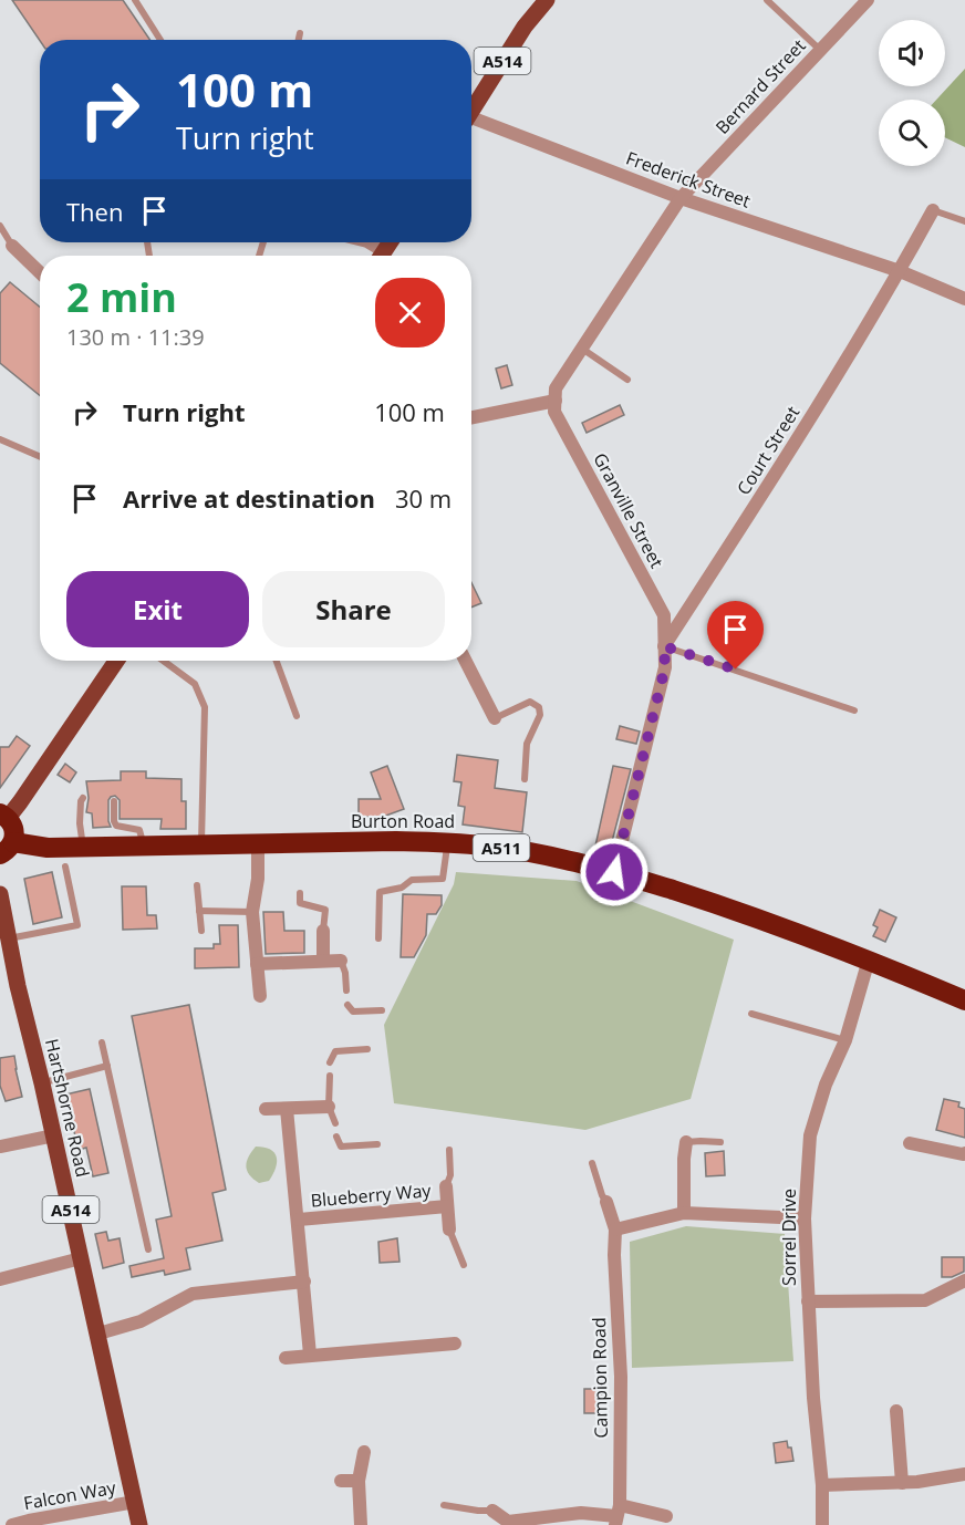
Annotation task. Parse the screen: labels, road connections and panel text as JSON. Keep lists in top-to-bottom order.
{
  "streets": {
    "highway": ["Burton Road", "A511"],
    "main road": ["A514", "Hartshorne Road"],
    "street": [
      "Bernard Street",
      "Frederick Street",
      "Court Street",
      "Granville Street",
      "Blueberry Way",
      "Sorrel Drive",
      "Campion Road",
      "Falcon Way"
    ]
  },
  "crossings": [
    ["Bernard Street", "Frederick Street"],
    ["Frederick Street", "Court Street"],
    ["Court Street", "Granville Street"],
    ["Granville Street", "Burton Road"],
    ["Burton Road", "Sorrel Drive"],
    ["Hartshorne Road", "Falcon Way"]
  ],
  "page": {
    "turn": ["100 m", "Turn right"],
    "then": "Then",
    "heading": ["2 min", "130 m · 11:39"],
    "list": [
      {
        "name": "Turn right",
        "value": "100 m"
      },
      {
        "name": "Arrive at destination",
        "value": "30 m"
      }
    ],
    "buttons": ["Exit", "Share"]
  }
}
